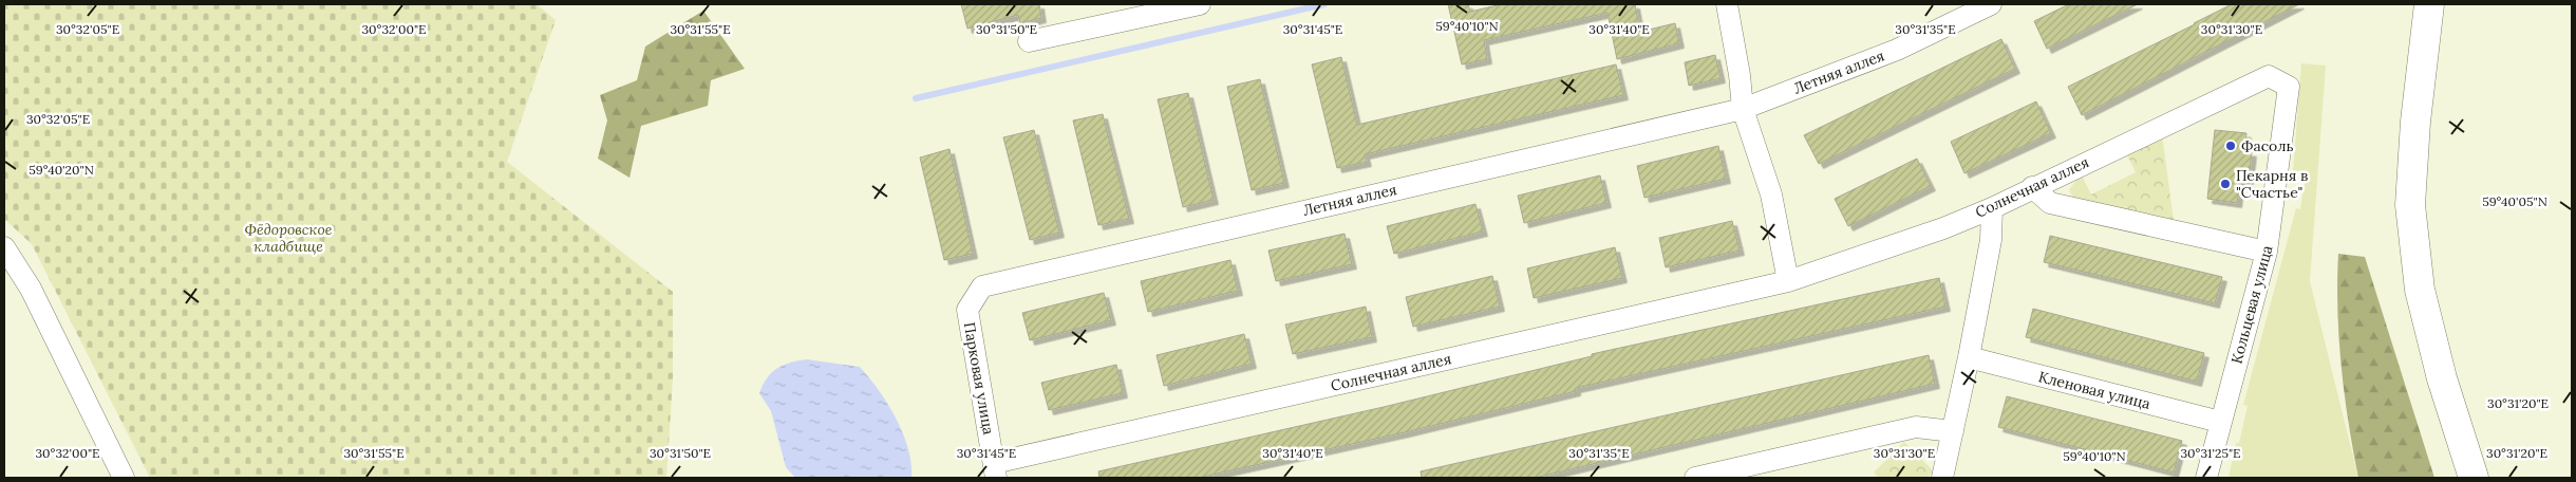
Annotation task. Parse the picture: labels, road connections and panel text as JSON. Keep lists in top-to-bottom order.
{
  "streets": {
    "street": [
      "Летняя аллея",
      "Солнечная аллея",
      "Кольцевая улица",
      "Парковая улица",
      "Кленовая улица"
    ]
  },
  "crossings": [
    ["Летняя аллея", "Парковая улица"],
    ["Солнечная аллея", "Кольцевая улица"],
    ["Солнечная аллея", "Парковая улица"],
    ["Кольцевая улица", "Кленовая улица"]
  ],
  "parks": ["Фёдоровское кладбище"],
  "places": ["Фасоль", "Пекарня в \"Счастье\""],
  "coordinates": [
    "59°40'10\"N",
    "30°31'55\"E",
    "30°31'40\"E",
    "30°32'05\"E",
    "30°32'00\"E",
    "30°31'50\"E",
    "30°31'45\"E",
    "30°31'35\"E",
    "30°31'30\"E",
    "59°40'20\"N",
    "59°40'05\"N",
    "30°31'20\"E",
    "30°31'25\"E"
  ]
}
